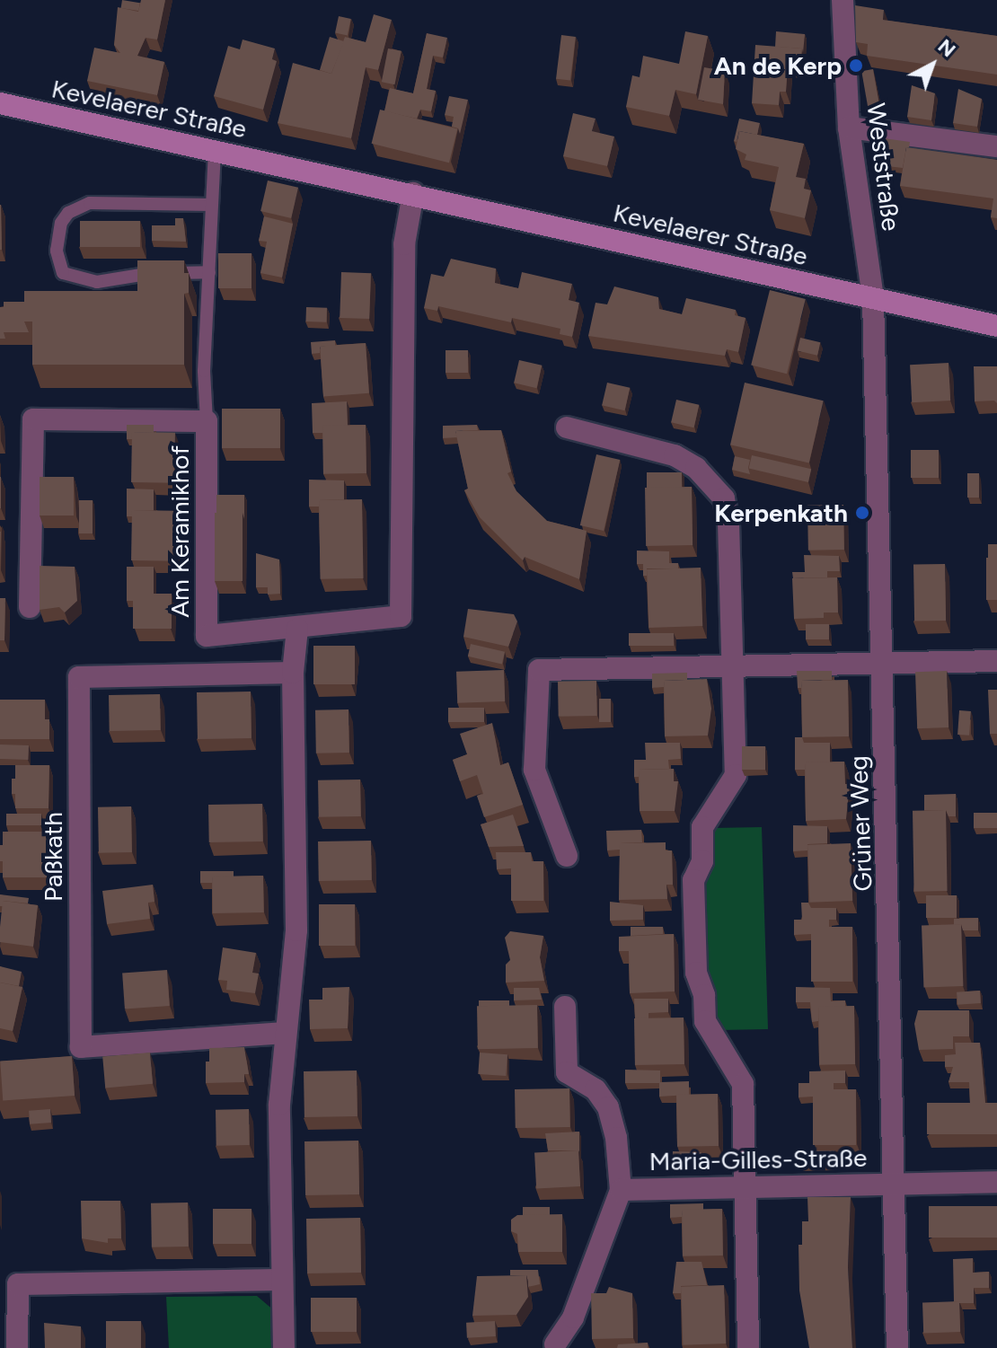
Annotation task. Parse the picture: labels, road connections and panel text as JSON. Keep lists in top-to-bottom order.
{
  "streets": {
    "main road": ["Kevelaerer Straße"],
    "street": [
      "Weststraße",
      "Am Keramikhof",
      "Grüner Weg",
      "Paßkath",
      "Maria-Gilles-Straße"
    ]
  },
  "crossings": [
    ["Kevelaerer Straße", "Weststraße"],
    ["Kevelaerer Straße", "Am Keramikhof"],
    ["Kevelaerer Straße", "Grüner Weg"],
    ["Weststraße", "Grüner Weg"],
    ["Grüner Weg", "Maria-Gilles-Straße"]
  ],
  "places": ["An de Kerp", "Kerpenkath"],
  "north": "top right"
}
